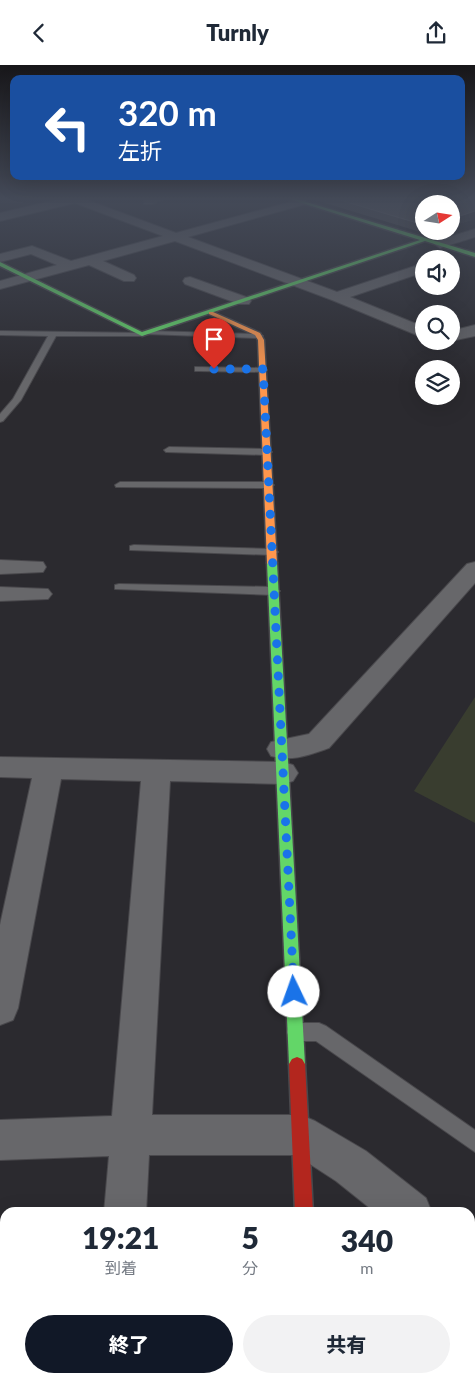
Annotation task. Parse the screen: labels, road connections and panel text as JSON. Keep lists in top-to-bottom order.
{
  "north": "right",
  "page": {
    "header": "Turnly",
    "turn": ["320 m", "左折"],
    "eta": [
      "19:21",
      "到着",
      "5",
      "分",
      "340",
      "m"
    ],
    "buttons": ["終了", "共有"]
  }
}
